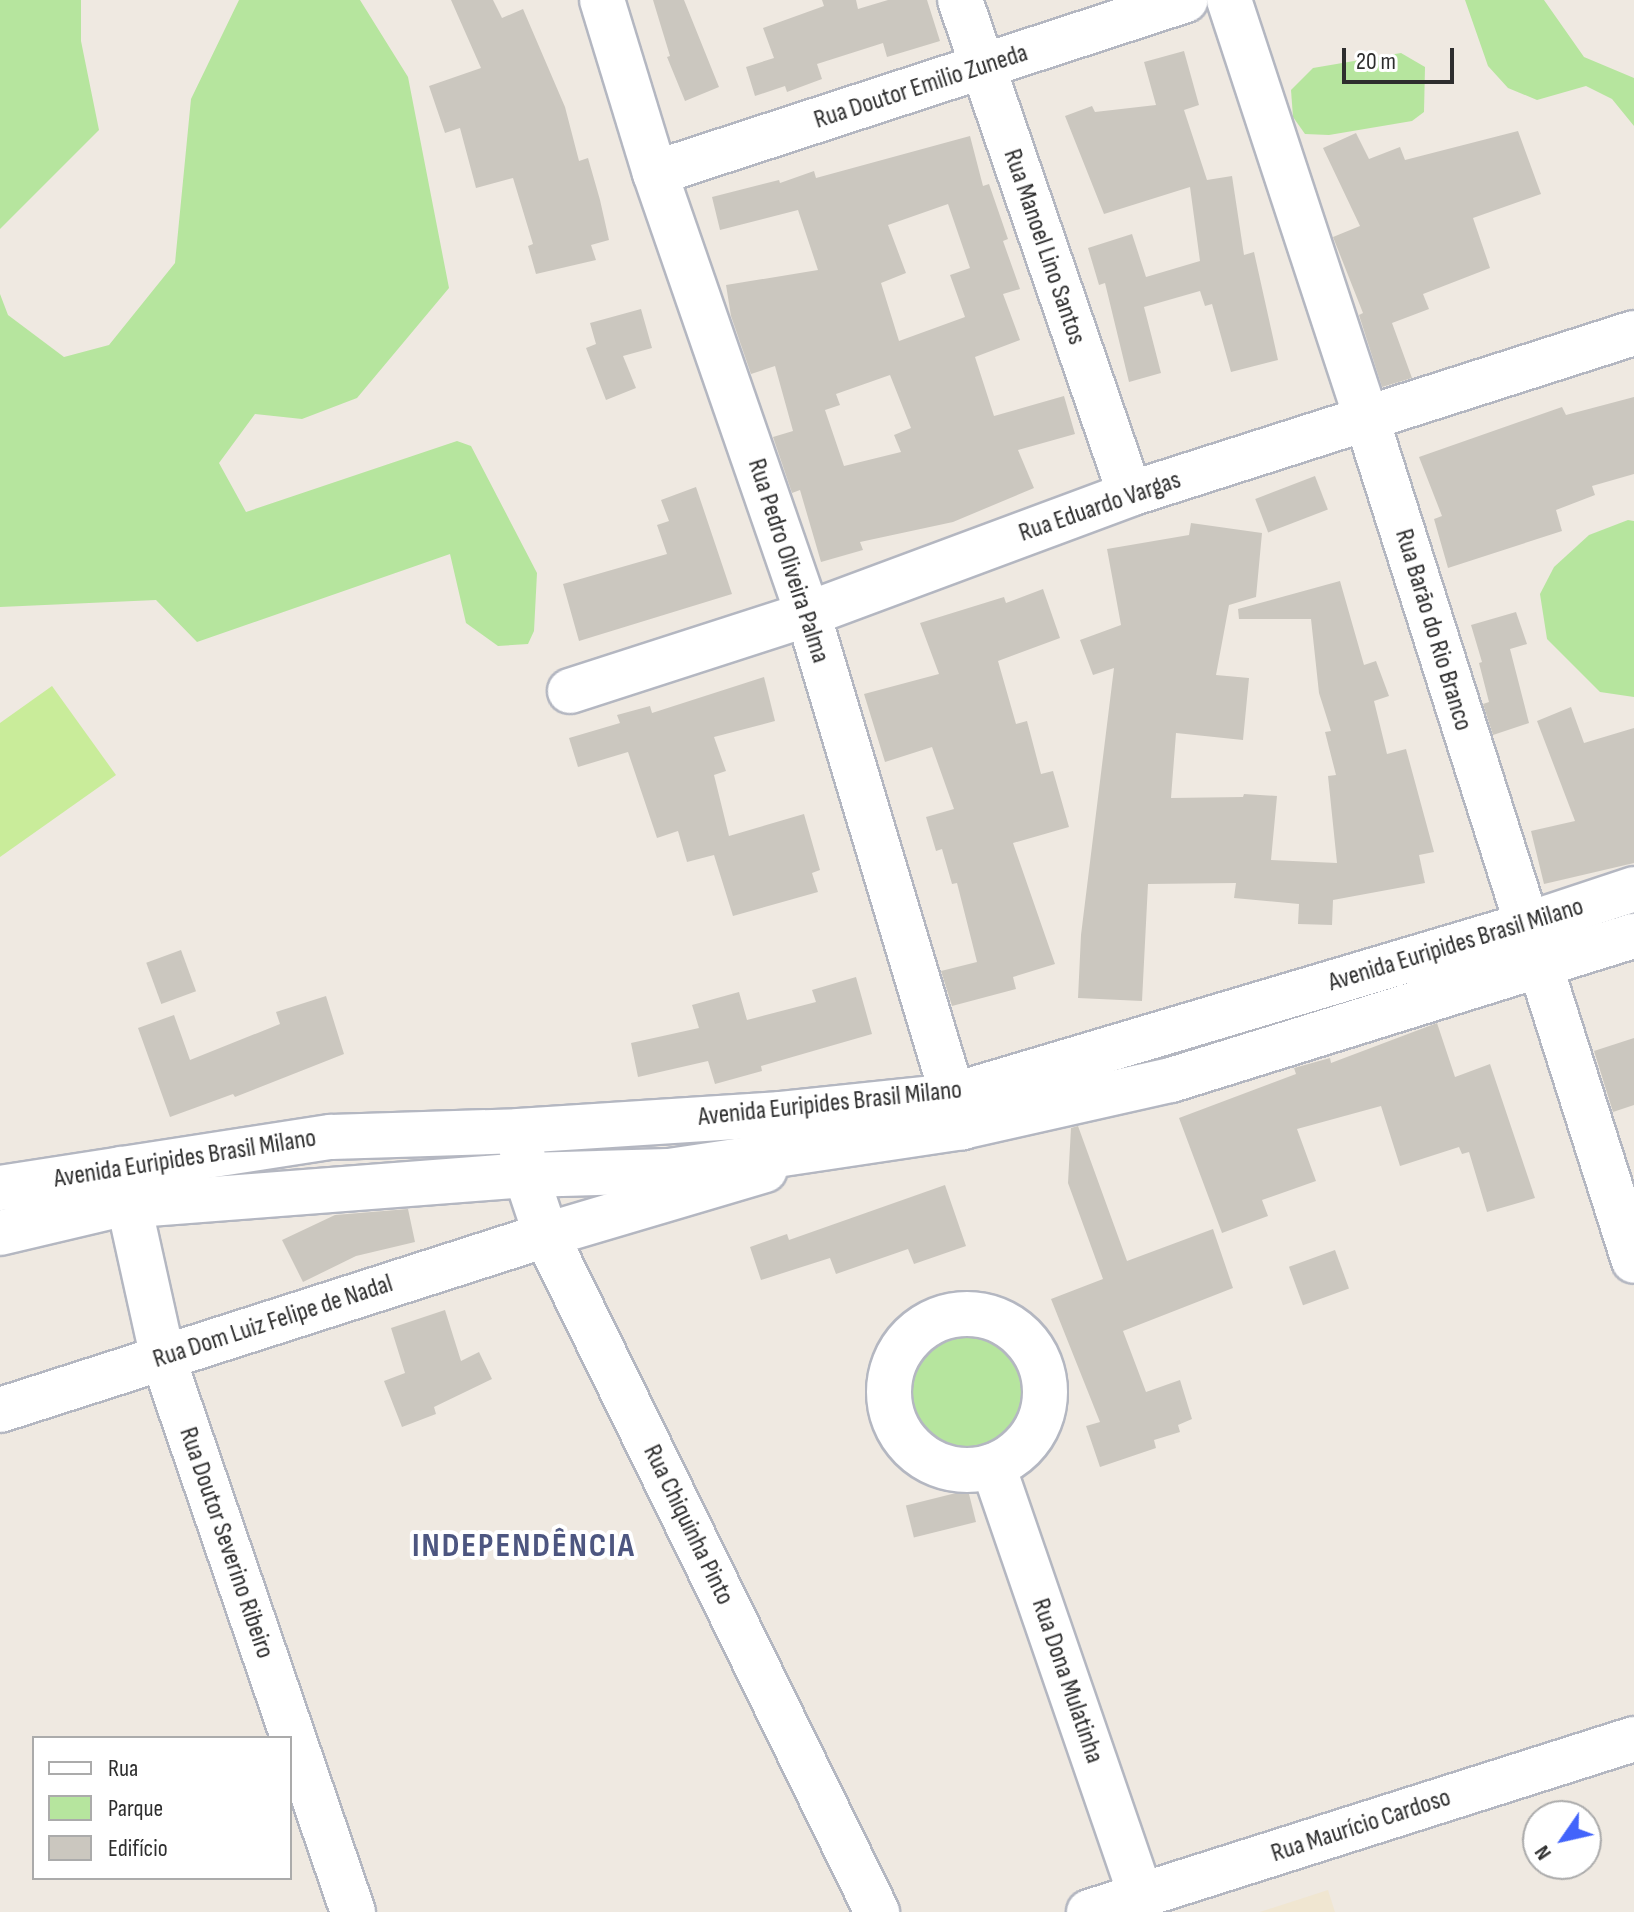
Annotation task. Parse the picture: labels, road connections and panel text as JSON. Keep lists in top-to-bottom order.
{
  "streets": {
    "street": [
      "Rua Doutor Emilio Zuneda",
      "Rua Manoel Lino Santos",
      "Rua Eduardo Vargas",
      "Rua Pedro Oliveira Palma",
      "Rua Barão do Rio Branco",
      "Avenida Euripides Brasil Milano",
      "Rua Dom Luiz Felipe de Nadal",
      "Rua Chiquinha Pinto",
      "Rua Doutor Severino Ribeiro",
      "Rua Dona Mulatinha",
      "Rua Maurício Cardoso"
    ]
  },
  "crossings": [
    ["Rua Doutor Emilio Zuneda", "Rua Manoel Lino Santos"],
    ["Rua Doutor Emilio Zuneda", "Rua Pedro Oliveira Palma"],
    ["Rua Manoel Lino Santos", "Rua Eduardo Vargas"],
    ["Rua Eduardo Vargas", "Rua Pedro Oliveira Palma"],
    ["Rua Eduardo Vargas", "Rua Barão do Rio Branco"],
    ["Rua Pedro Oliveira Palma", "Avenida Euripides Brasil Milano"],
    ["Rua Barão do Rio Branco", "Avenida Euripides Brasil Milano"],
    ["Avenida Euripides Brasil Milano", "Rua Dom Luiz Felipe de Nadal"],
    ["Avenida Euripides Brasil Milano", "Rua Chiquinha Pinto"],
    ["Avenida Euripides Brasil Milano", "Rua Doutor Severino Ribeiro"],
    ["Rua Dom Luiz Felipe de Nadal", "Rua Chiquinha Pinto"],
    ["Rua Dom Luiz Felipe de Nadal", "Rua Doutor Severino Ribeiro"],
    ["Rua Dona Mulatinha", "Rua Maurício Cardoso"]
  ],
  "districts": ["INDEPENDÊNCIA"],
  "legend": ["Rua", "Parque", "Edifício"],
  "scale_bar": "20 m",
  "north": "bottom left"
}
